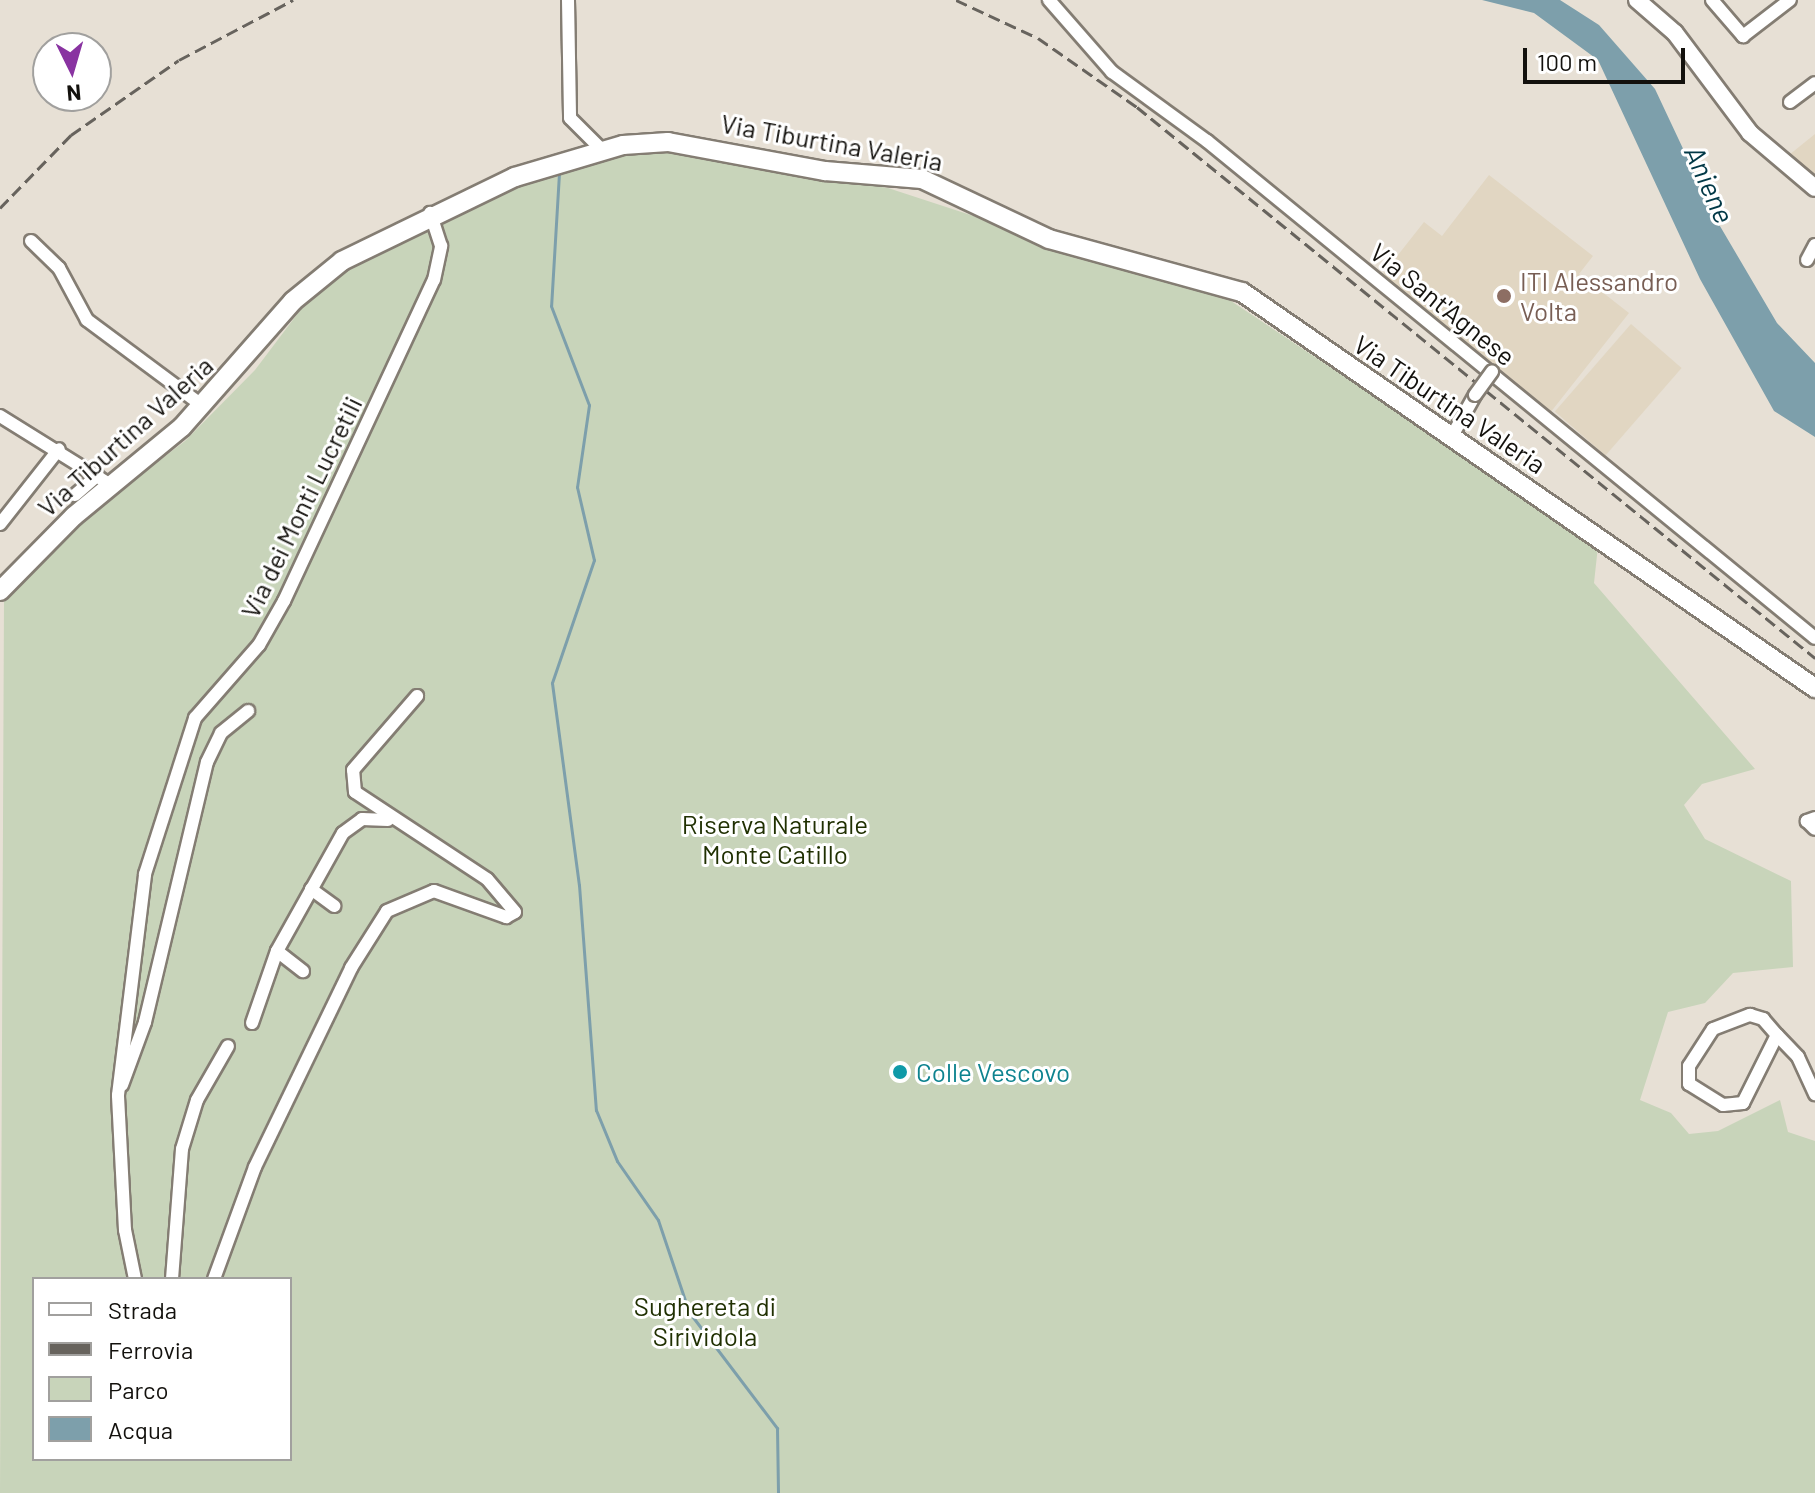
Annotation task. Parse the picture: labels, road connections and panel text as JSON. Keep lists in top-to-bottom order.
{
  "streets": {
    "main road": ["Via Tiburtina Valeria"],
    "street": ["Via Sant'Agnese", "Via dei Monti Lucretili"]
  },
  "crossings": [
    ["Via Tiburtina Valeria", "Via dei Monti Lucretili"]
  ],
  "water": ["Aniene"],
  "parks": ["Riserva Naturale Monte Catillo", "Sughereta di Sirividola"],
  "places": ["ITI Alessandro Volta", "Colle Vescovo"],
  "legend": [
    "Strada",
    "Ferrovia",
    "Parco",
    "Acqua"
  ],
  "scale_bar": "100 m",
  "north": "bottom"
}
